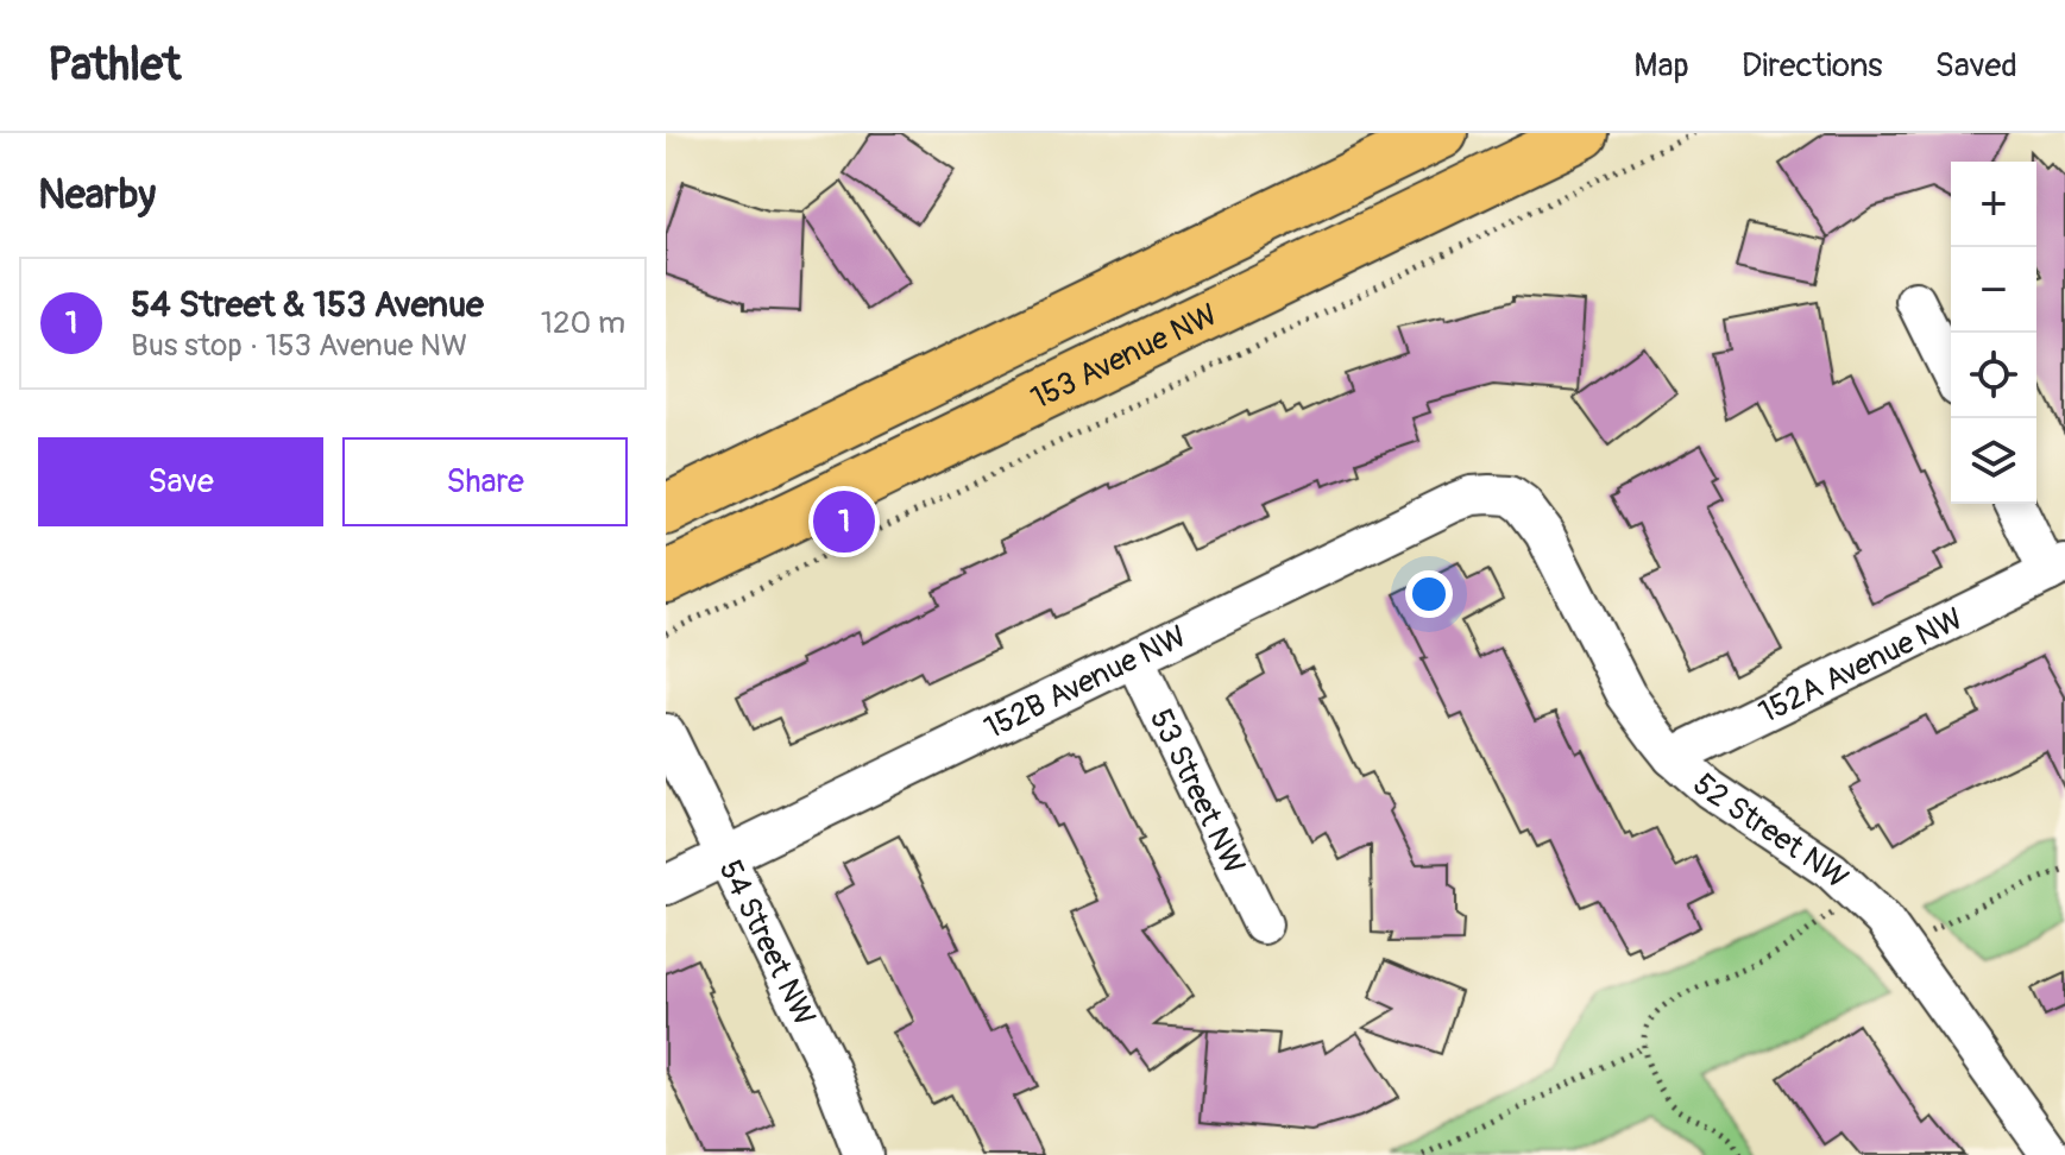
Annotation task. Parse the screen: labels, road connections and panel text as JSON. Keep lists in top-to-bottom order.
{
  "streets": {
    "main road": ["153 Avenue NW"],
    "street": [
      "152A Avenue NW",
      "152B Avenue NW",
      "53 Street NW",
      "52 Street NW",
      "54 Street NW"
    ]
  },
  "crossings": [
    ["152A Avenue NW", "52 Street NW"],
    ["152B Avenue NW", "53 Street NW"],
    ["152B Avenue NW", "52 Street NW"],
    ["152B Avenue NW", "54 Street NW"]
  ],
  "page": {
    "header": "Pathlet",
    "nav": ["Map", "Directions", "Saved"],
    "heading": "Nearby",
    "map_buttons": ["+", "−"],
    "list": [
      {
        "mark": "1",
        "name": "54 Street & 153 Avenue",
        "note": "Bus stop · 153 Avenue NW",
        "value": "120 m"
      }
    ],
    "buttons": ["Save", "Share"],
    "pins": "1"
  }
}
